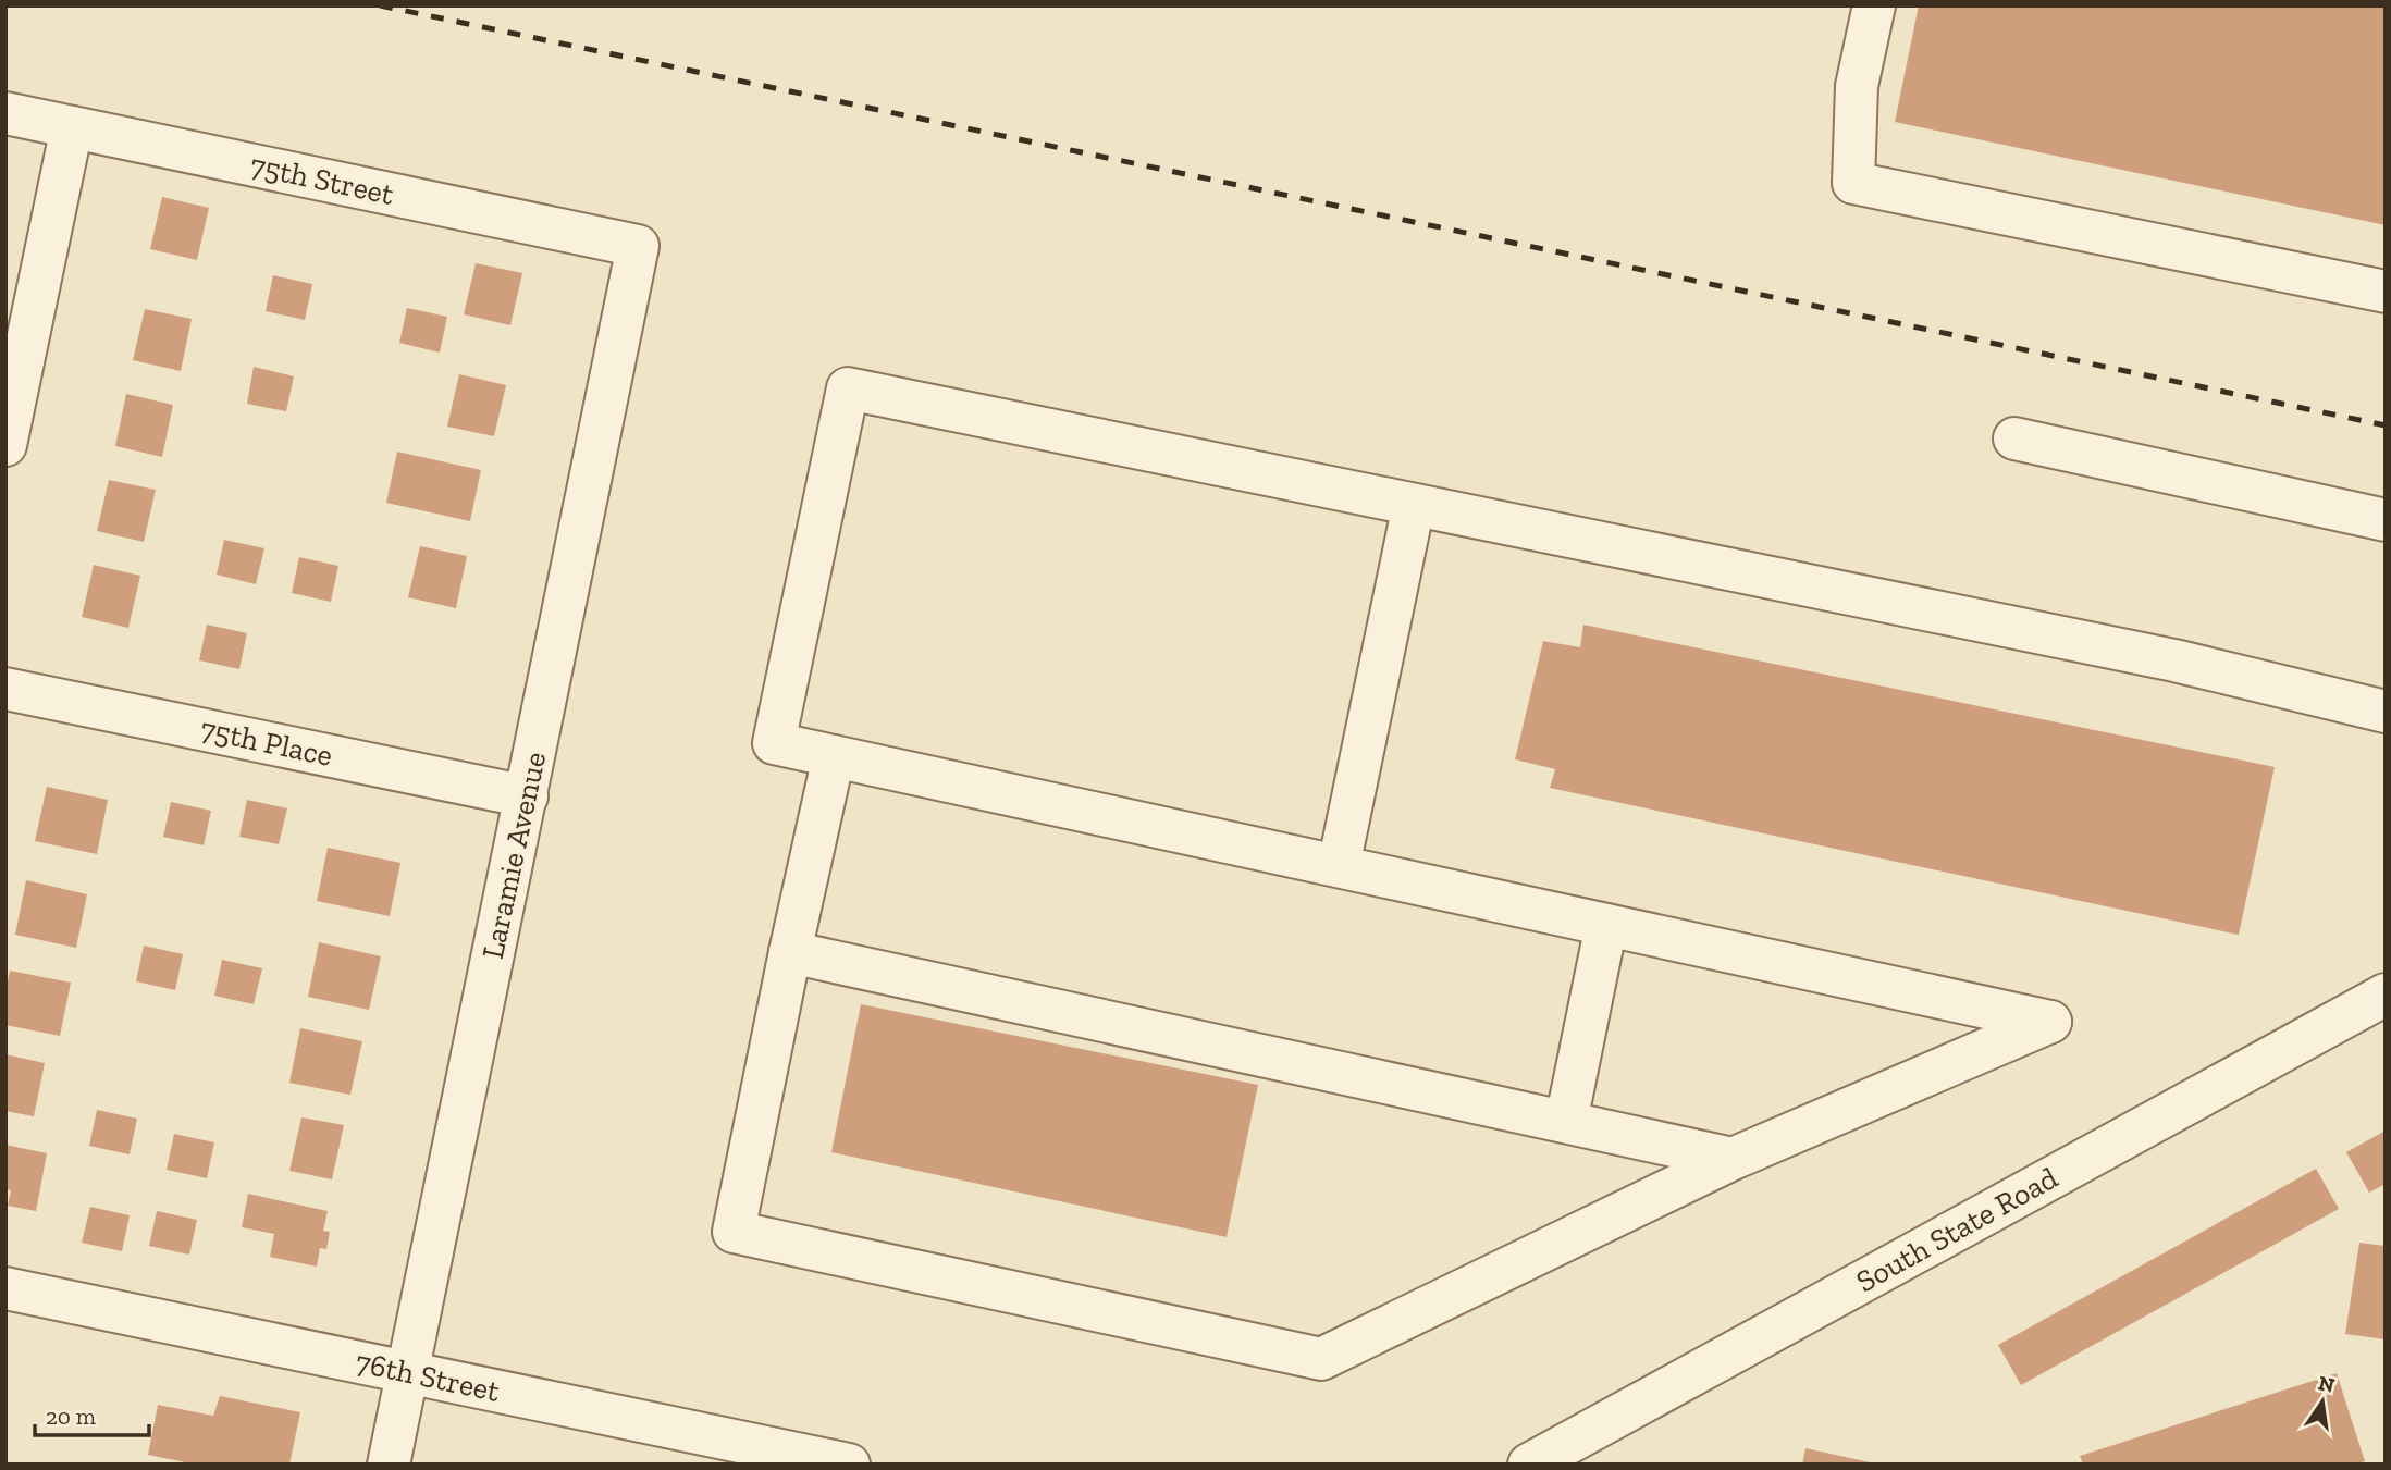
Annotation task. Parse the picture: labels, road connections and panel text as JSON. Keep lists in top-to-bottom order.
{
  "streets": {
    "street": [
      "75th Street",
      "75th Place",
      "Laramie Avenue",
      "South State Road",
      "76th Street"
    ]
  },
  "crossings": [
    ["75th Street", "Laramie Avenue"],
    ["75th Place", "Laramie Avenue"],
    ["Laramie Avenue", "76th Street"]
  ],
  "scale_bar": "20 m",
  "north": "top"
}
